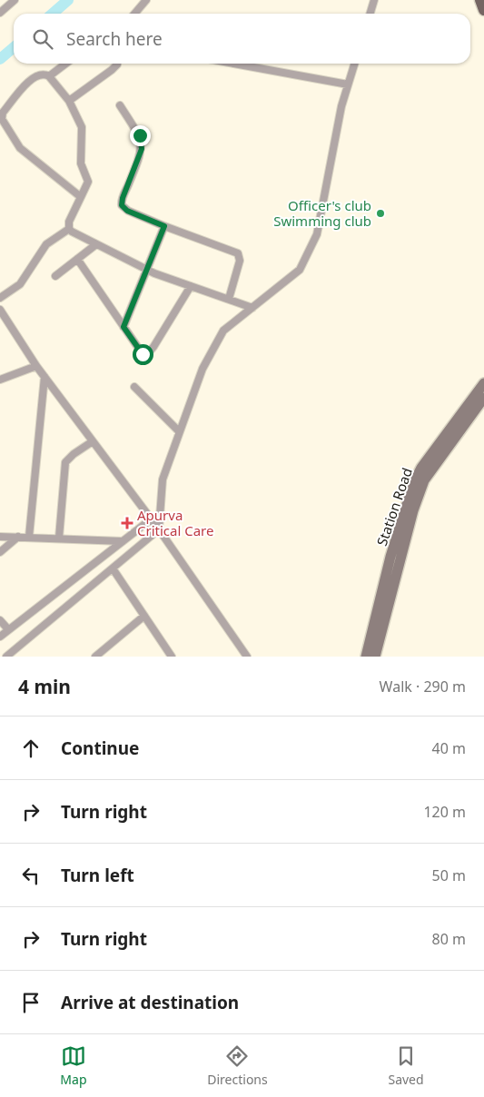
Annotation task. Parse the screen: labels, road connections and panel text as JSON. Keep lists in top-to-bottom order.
{
  "streets": {
    "main road": ["Station Road"]
  },
  "places": {
    "other": ["Officer's club Swimming club"],
    "health": ["Apurva Critical Care"]
  },
  "page": {
    "search": "Search here",
    "heading": ["4 min", "Walk · 290 m"],
    "list": [
      ["Continue", "40 m"],
      ["Turn right", "120 m"],
      ["Turn left", "50 m"],
      ["Turn right", "80 m"],
      "Arrive at destination"
    ],
    "nav": ["Map", "Directions", "Saved"]
  }
}
